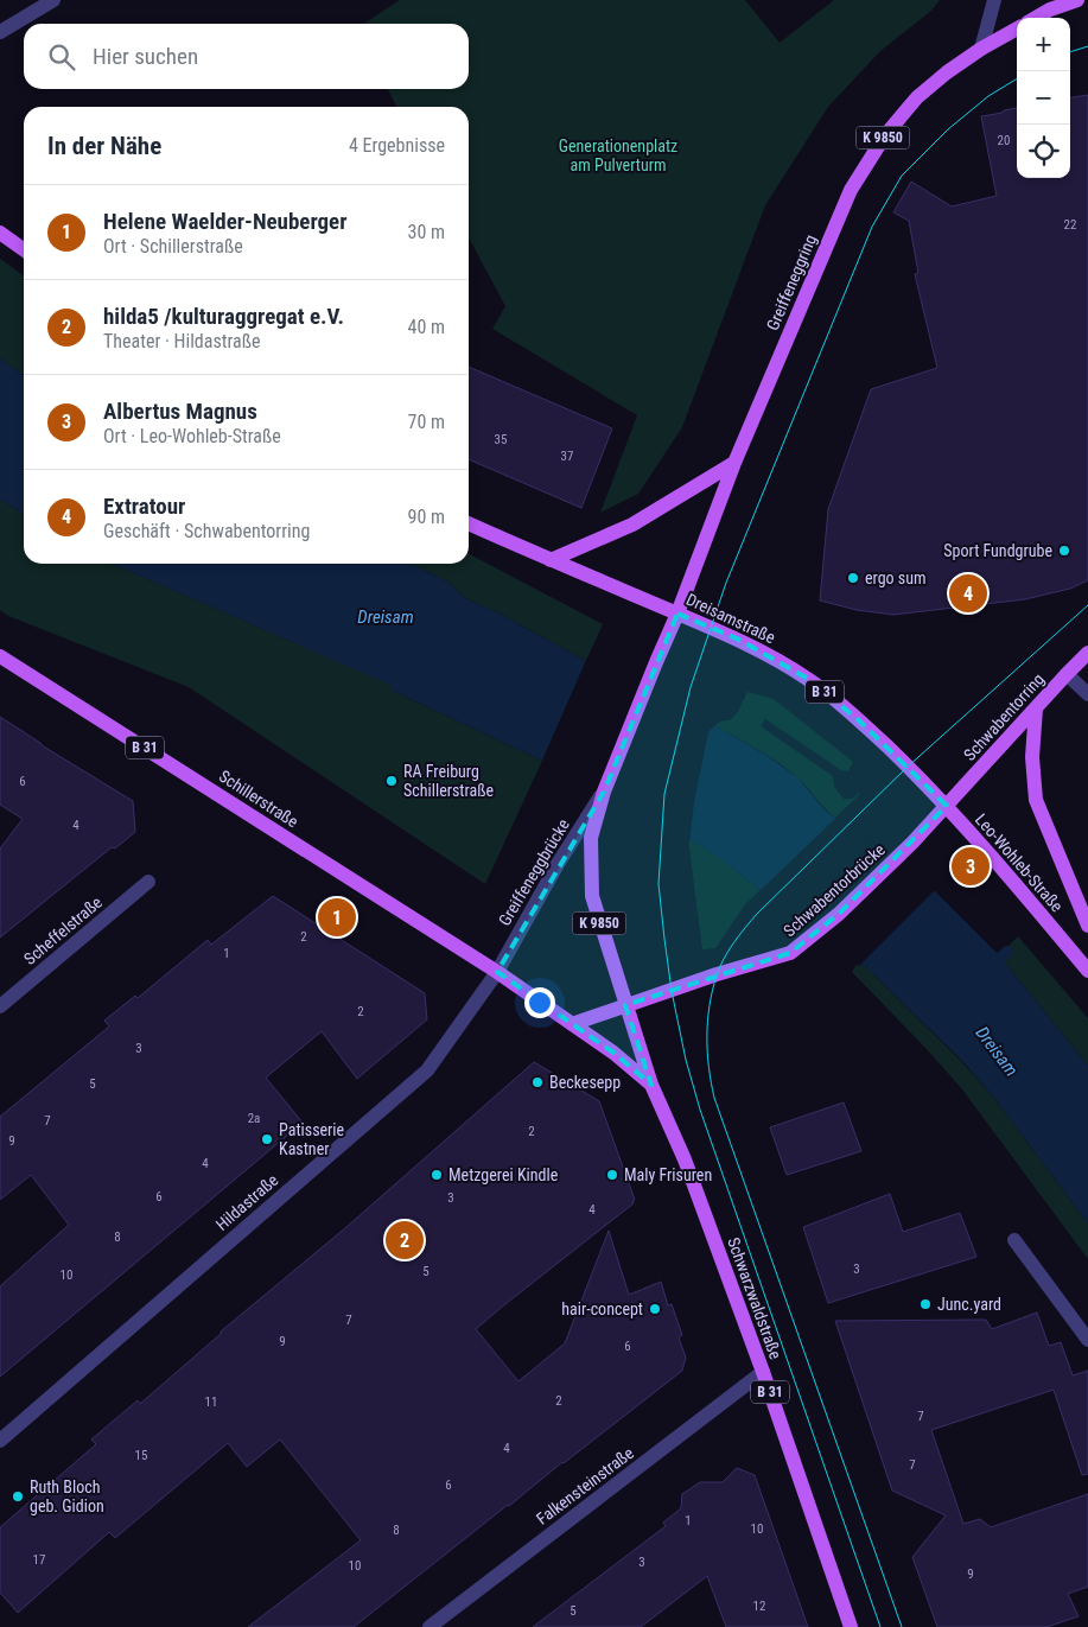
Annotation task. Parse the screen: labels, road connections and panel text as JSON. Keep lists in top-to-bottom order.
{
  "streets": {
    "main road": [
      "K 9850",
      "Greiffeneggring",
      "Dreisamstraße",
      "B 31",
      "Schwabentorring",
      "Schillerstraße",
      "Leo-Wohleb-Straße",
      "Greiffeneggbrücke",
      "Schwabentorbrücke",
      "Schwarzwaldstraße"
    ],
    "street": ["Scheffelstraße", "Hildastraße", "Falkensteinstraße"]
  },
  "crossings": [
    ["Greiffeneggring", "Dreisamstraße"],
    ["Greiffeneggring", "Greiffeneggbrücke"],
    ["Dreisamstraße", "Schwabentorring"],
    ["Dreisamstraße", "Leo-Wohleb-Straße"],
    ["Dreisamstraße", "Greiffeneggbrücke"],
    ["Dreisamstraße", "Schwabentorbrücke"],
    ["Schwabentorring", "Leo-Wohleb-Straße"],
    ["Schwabentorring", "Schwabentorbrücke"],
    ["Schillerstraße", "Greiffeneggbrücke"],
    ["Schillerstraße", "Hildastraße"],
    ["Schillerstraße", "Schwarzwaldstraße"],
    ["Leo-Wohleb-Straße", "Schwabentorbrücke"],
    ["Greiffeneggbrücke", "Schwabentorbrücke"],
    ["Greiffeneggbrücke", "Hildastraße"],
    ["Greiffeneggbrücke", "Schwarzwaldstraße"],
    ["Schwabentorbrücke", "Schwarzwaldstraße"],
    ["Hildastraße", "Schwarzwaldstraße"],
    ["Schwarzwaldstraße", "Falkensteinstraße"]
  ],
  "water": ["Dreisam"],
  "parks": ["Generationenplatz am Pulverturm"],
  "places": [
    "Sport Fundgrube",
    "ergo sum",
    "RA Freiburg Schillerstraße",
    "Beckesepp",
    "Patisserie Kastner",
    "Metzgerei Kindle",
    "Maly Frisuren",
    "Junc.yard",
    "hair-concept",
    "Ruth Bloch geb. Gidion"
  ],
  "house_numbers": [
    "20",
    "22",
    "35",
    "37",
    "6",
    "4",
    "2",
    "1",
    "2",
    "3",
    "5",
    "2a",
    "7",
    "2",
    "9",
    "4",
    "6",
    "3",
    "4",
    "8",
    "3",
    "5",
    "10",
    "7",
    "9",
    "6",
    "2",
    "11",
    "7",
    "4",
    "15",
    "7",
    "6",
    "1",
    "10",
    "8",
    "17",
    "3",
    "10",
    "9",
    "12",
    "5"
  ],
  "page": {
    "map_buttons": ["+", "−"],
    "search": "Hier suchen",
    "heading": ["In der Nähe", "4 Ergebnisse"],
    "list": [
      {
        "mark": "1",
        "name": "Helene Waelder-Neuberger",
        "note": "Ort · Schillerstraße",
        "value": "30 m"
      },
      {
        "mark": "2",
        "name": "hilda5 /kulturaggregat e.V.",
        "note": "Theater · Hildastraße",
        "value": "40 m"
      },
      {
        "mark": "3",
        "name": "Albertus Magnus",
        "note": "Ort · Leo-Wohleb-Straße",
        "value": "70 m"
      },
      {
        "mark": "4",
        "name": "Extratour",
        "note": "Geschäft · Schwabentorring",
        "value": "90 m"
      }
    ],
    "pins": [
      "4",
      "3",
      "1",
      "2"
    ]
  }
}
